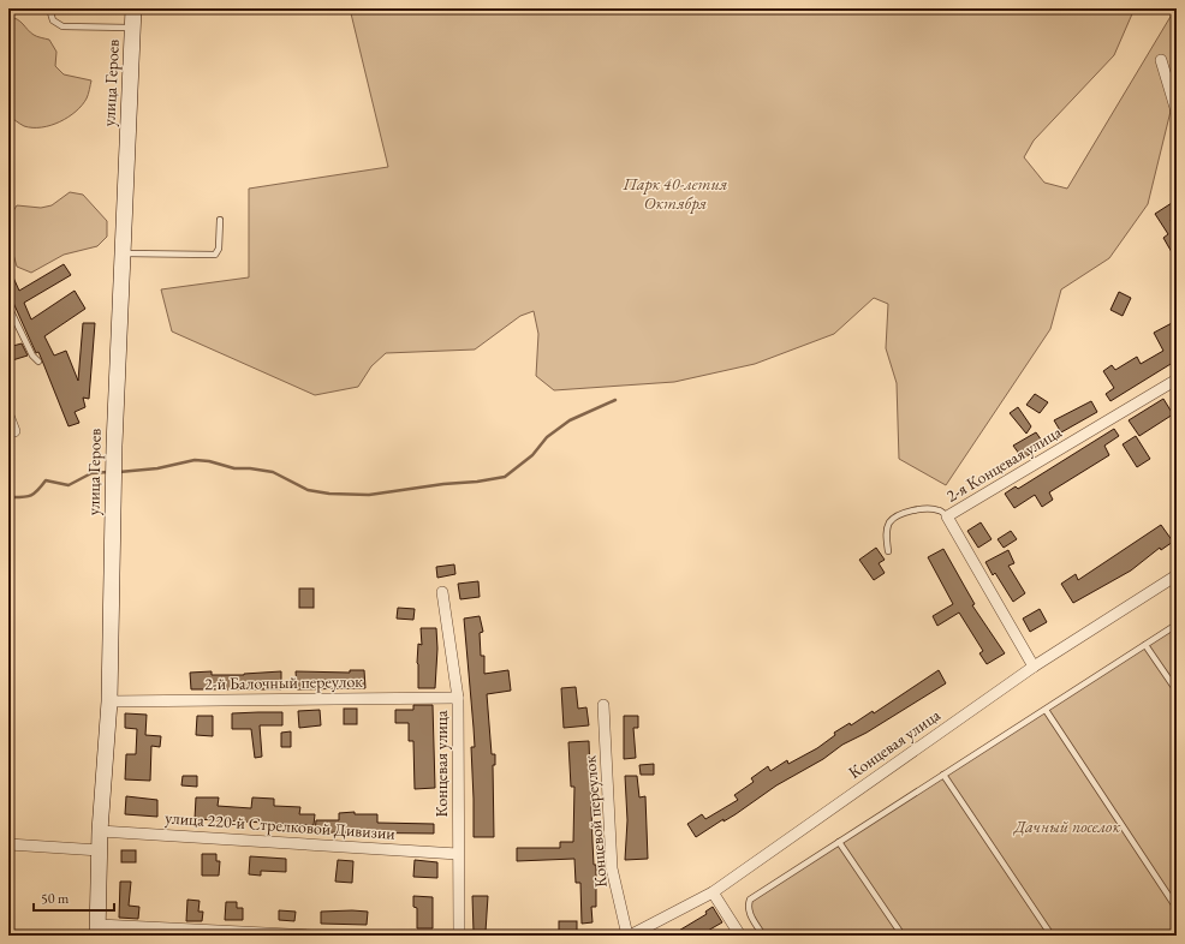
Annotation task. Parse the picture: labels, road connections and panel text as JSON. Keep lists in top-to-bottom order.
{
  "streets": {
    "street": [
      "улица Героев",
      "2-я Концевая улица",
      "2-й Балочный переулок",
      "Концевая улица",
      "Концевой переулок",
      "улица 220-й Стрелковой Дивизии"
    ]
  },
  "crossings": [
    ["улица Героев", "2-й Балочный переулок"],
    ["улица Героев", "улица 220-й Стрелковой Дивизии"],
    ["2-я Концевая улица", "Концевая улица"],
    ["2-й Балочный переулок", "Концевая улица"],
    ["Концевая улица", "Концевой переулок"],
    ["Концевая улица", "улица 220-й Стрелковой Дивизии"]
  ],
  "parks": ["Парк 40-летия Октября", "Дачный поселок"],
  "scale_bar": "50 m"
}
